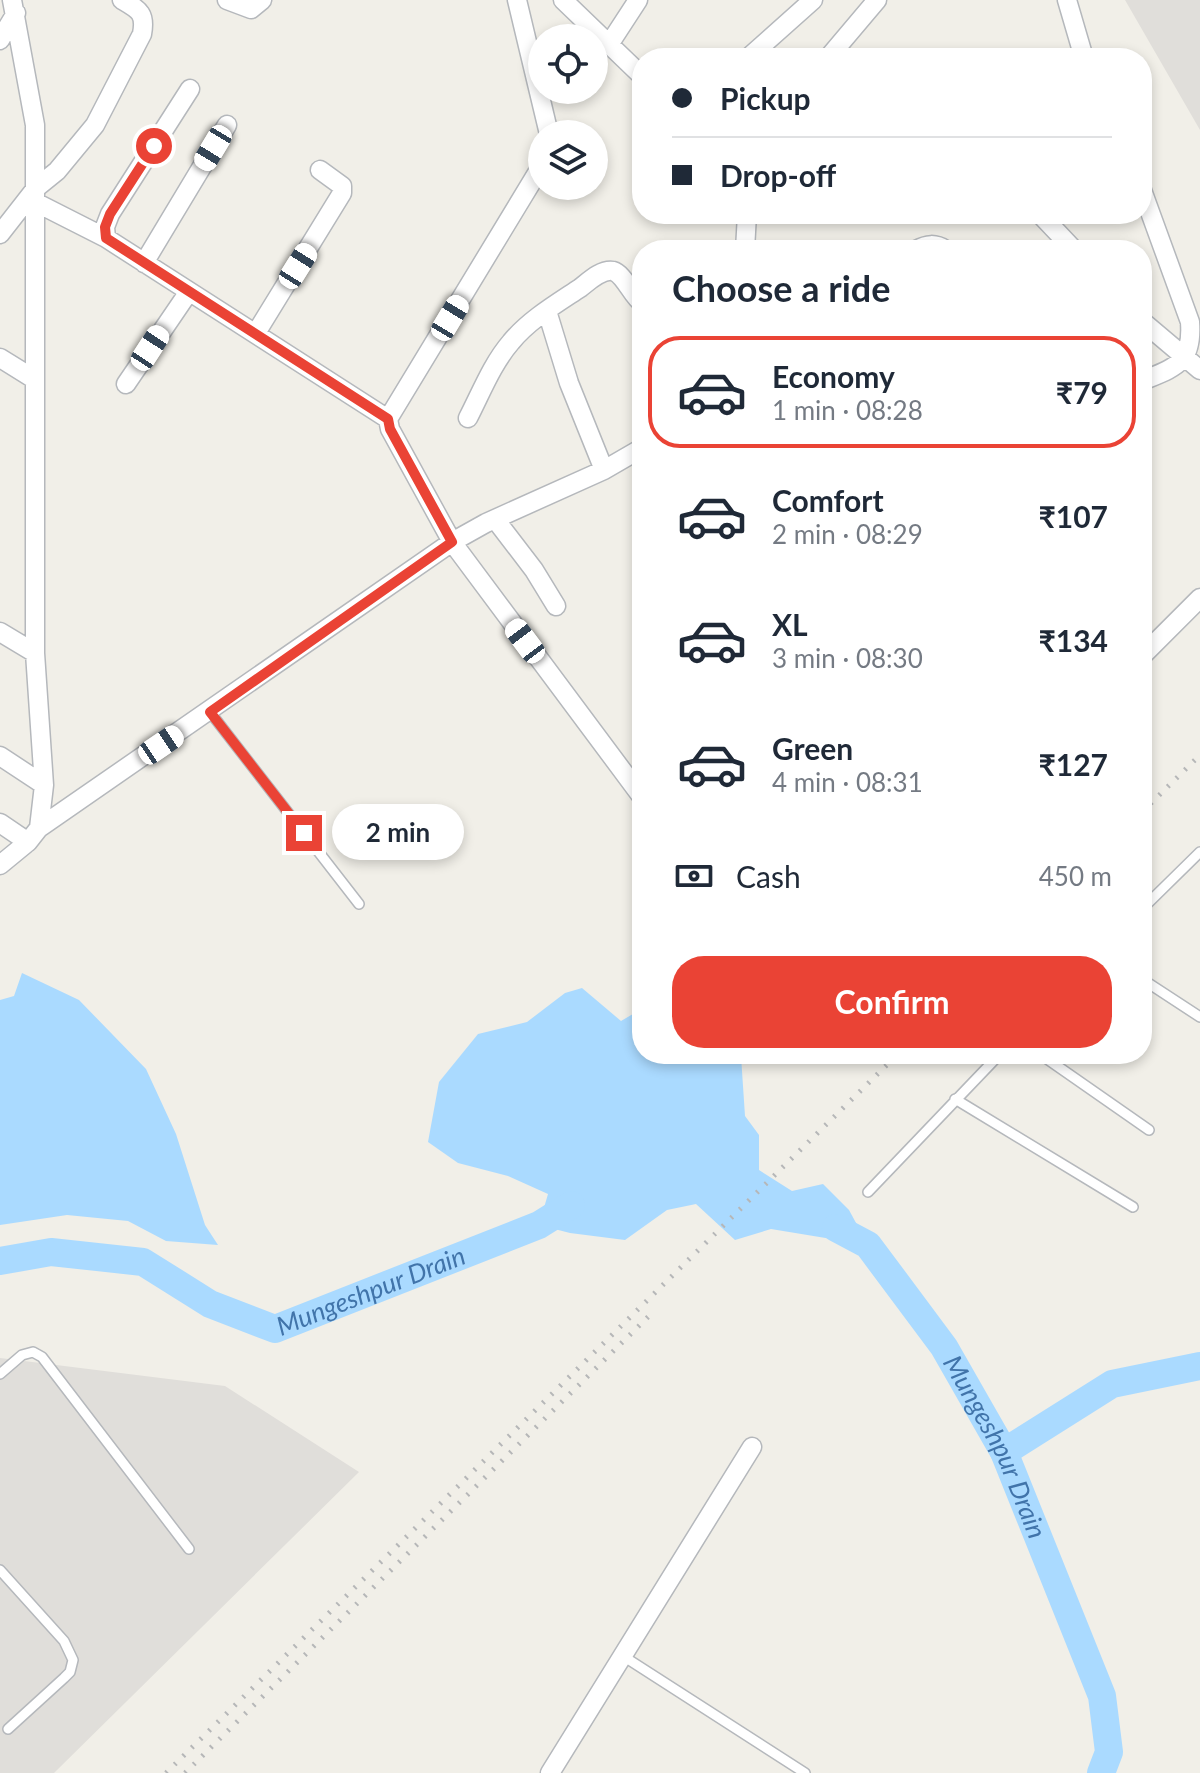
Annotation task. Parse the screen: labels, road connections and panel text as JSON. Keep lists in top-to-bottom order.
{
  "water": ["Mungeshpur Drain"],
  "page": {
    "banner": ["Pickup", "Drop-off"],
    "heading": "Choose a ride",
    "list": [
      {
        "name": "Economy",
        "note": "1 min · 08:28",
        "value": "₹79"
      },
      {
        "name": "Comfort",
        "note": "2 min · 08:29",
        "value": "₹107"
      },
      {
        "name": "XL",
        "note": "3 min · 08:30",
        "value": "₹134"
      },
      {
        "name": "Green",
        "note": "4 min · 08:31",
        "value": "₹127"
      }
    ],
    "bubble": "2 min",
    "pay": ["Cash", "450 m"],
    "buttons": "Confirm"
  }
}
